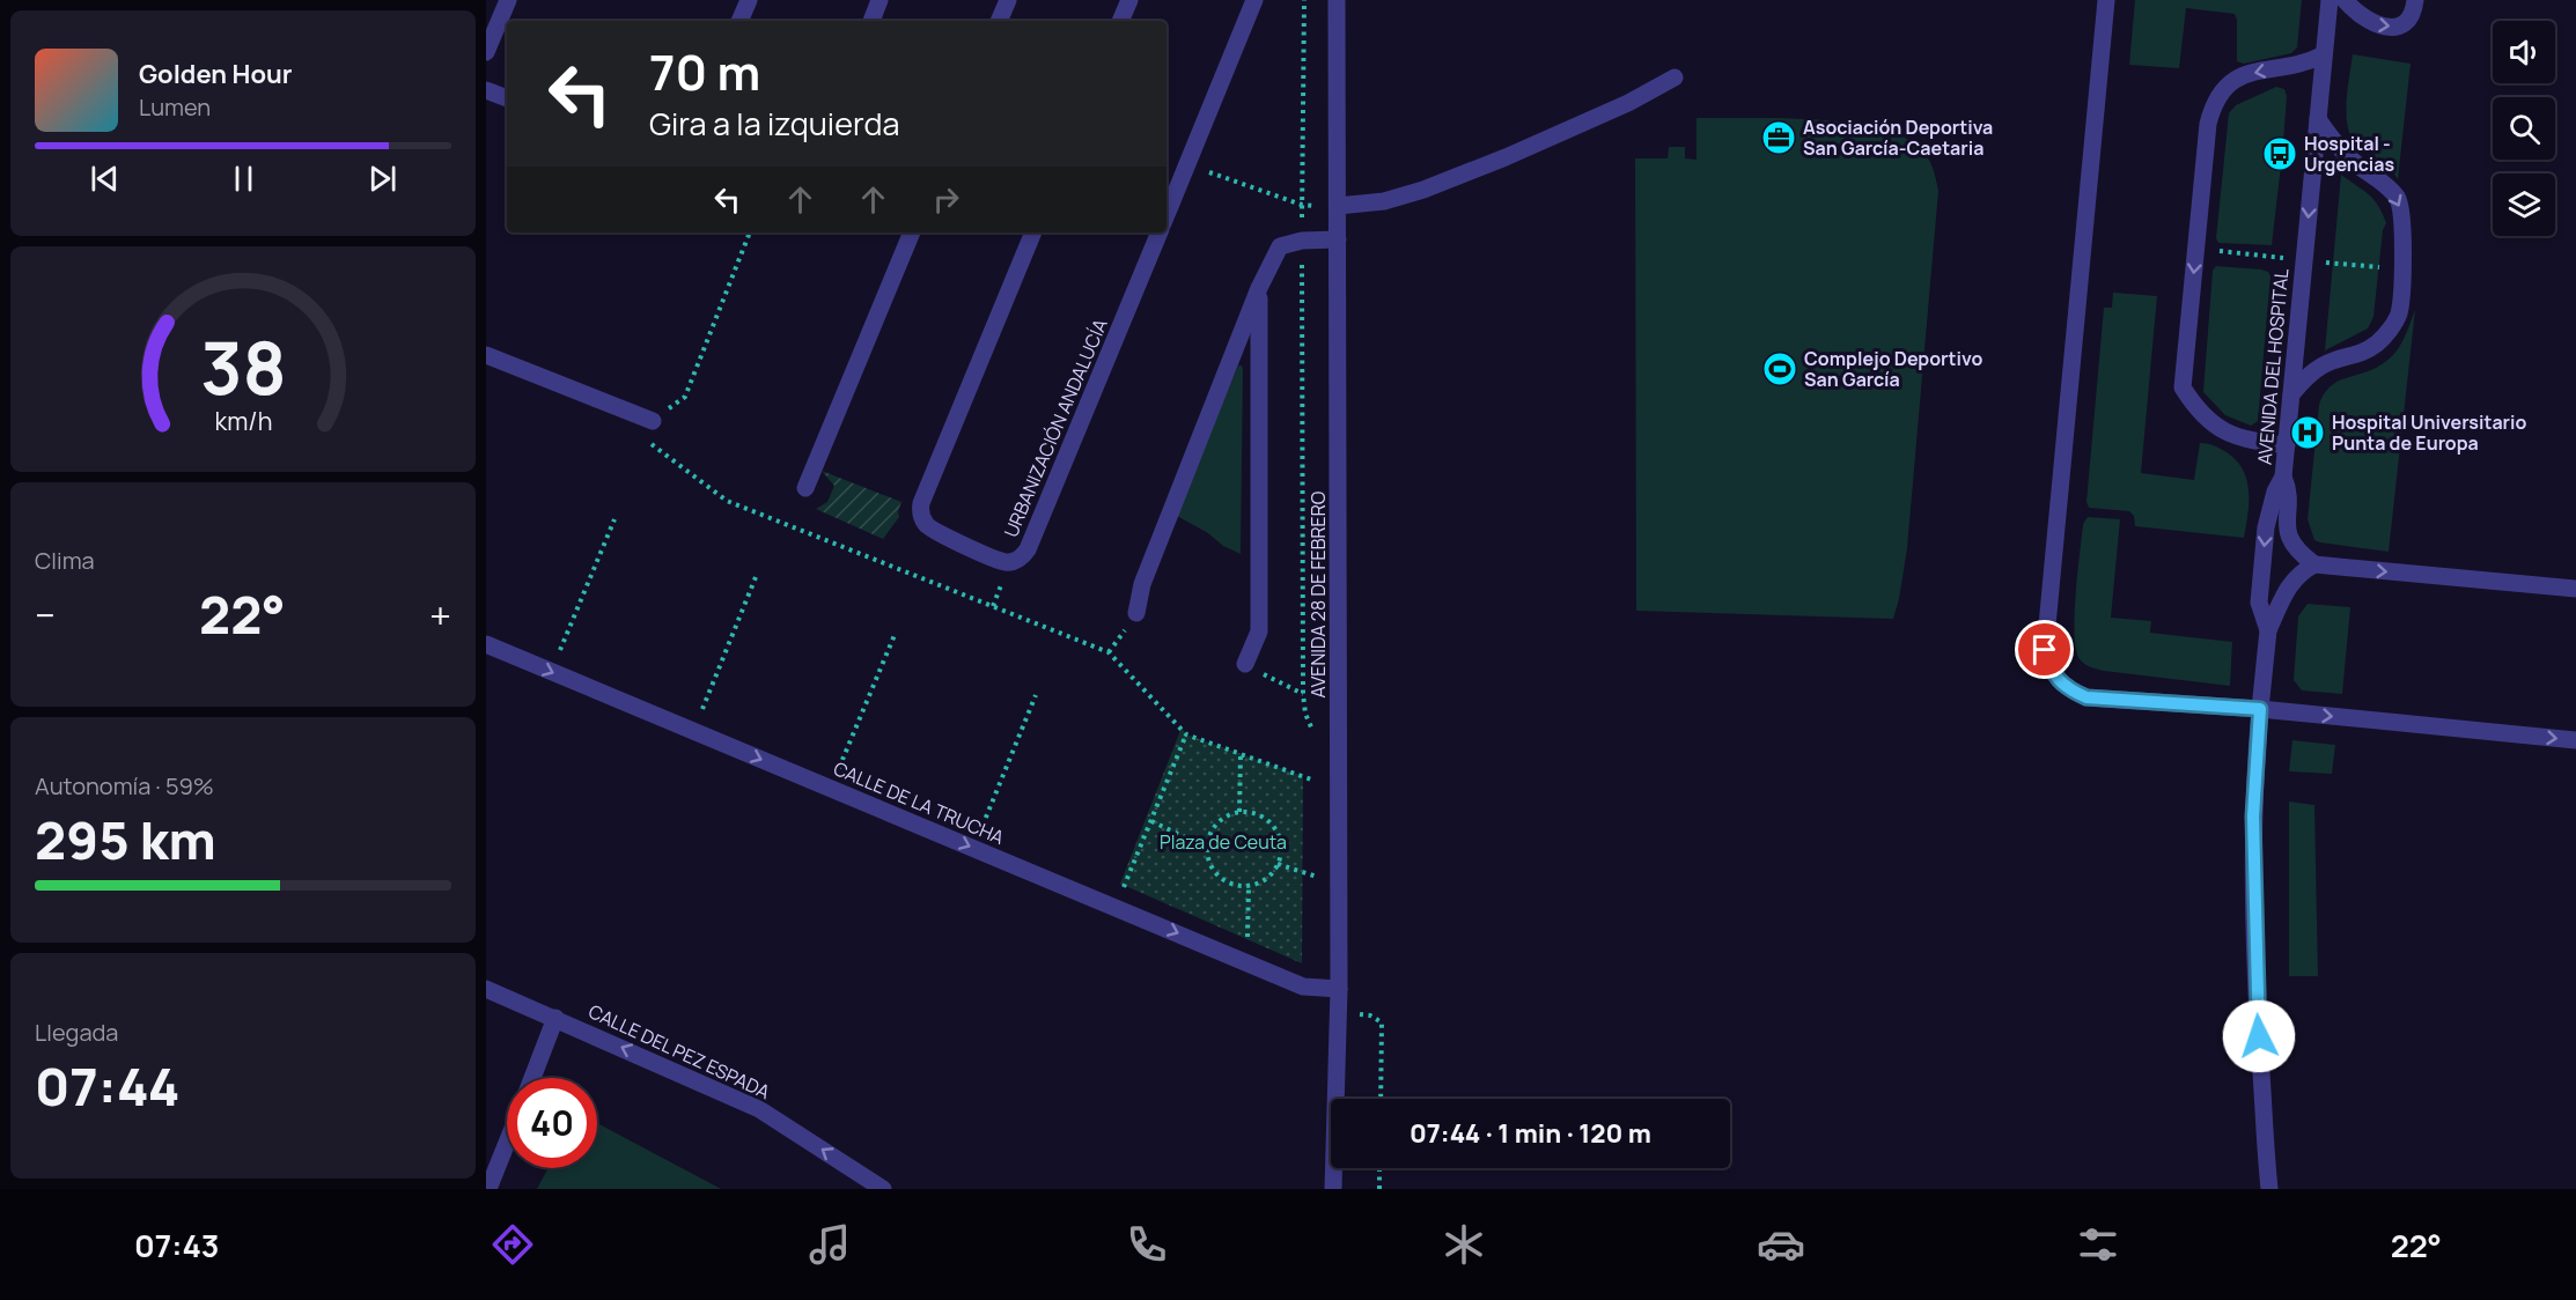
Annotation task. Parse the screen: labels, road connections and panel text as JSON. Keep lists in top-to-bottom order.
{
  "streets": {
    "street": [
      "AVENIDA DEL HOSPITAL",
      "URBANIZACIÓN ANDALUCÍA",
      "AVENIDA 28 DE FEBRERO",
      "CALLE DE LA TRUCHA",
      "CALLE DEL PEZ ESPADA"
    ]
  },
  "crossings": [
    ["AVENIDA 28 DE FEBRERO", "CALLE DE LA TRUCHA"]
  ],
  "one_way": ["AVENIDA DEL HOSPITAL", "CALLE DE LA TRUCHA", "CALLE DEL PEZ ESPADA"],
  "parks": ["Plaza de Ceuta"],
  "places": {
    "office": ["Asociación Deportiva San García-Caetaria"],
    "bus stop": ["Hospital - Urgencias"],
    "sports": ["Complejo Deportivo San García"],
    "hospital": ["Hospital Universitario Punta de Europa"]
  },
  "page": {
    "turn": ["70 m", "Gira a la izquierda"],
    "song": ["Golden Hour", "Lumen"],
    "tile": [
      "Clima",
      ["Autonomía · 59%", "295 km"],
      ["Llegada", "07:44"]
    ],
    "heat": ["−", "22°", "+"],
    "limit": "40",
    "trip": "07:44 · 1 min · 120 m",
    "tabs": ["07:43", "22°"],
    "gauge": ["38", "km/h"]
  }
}
